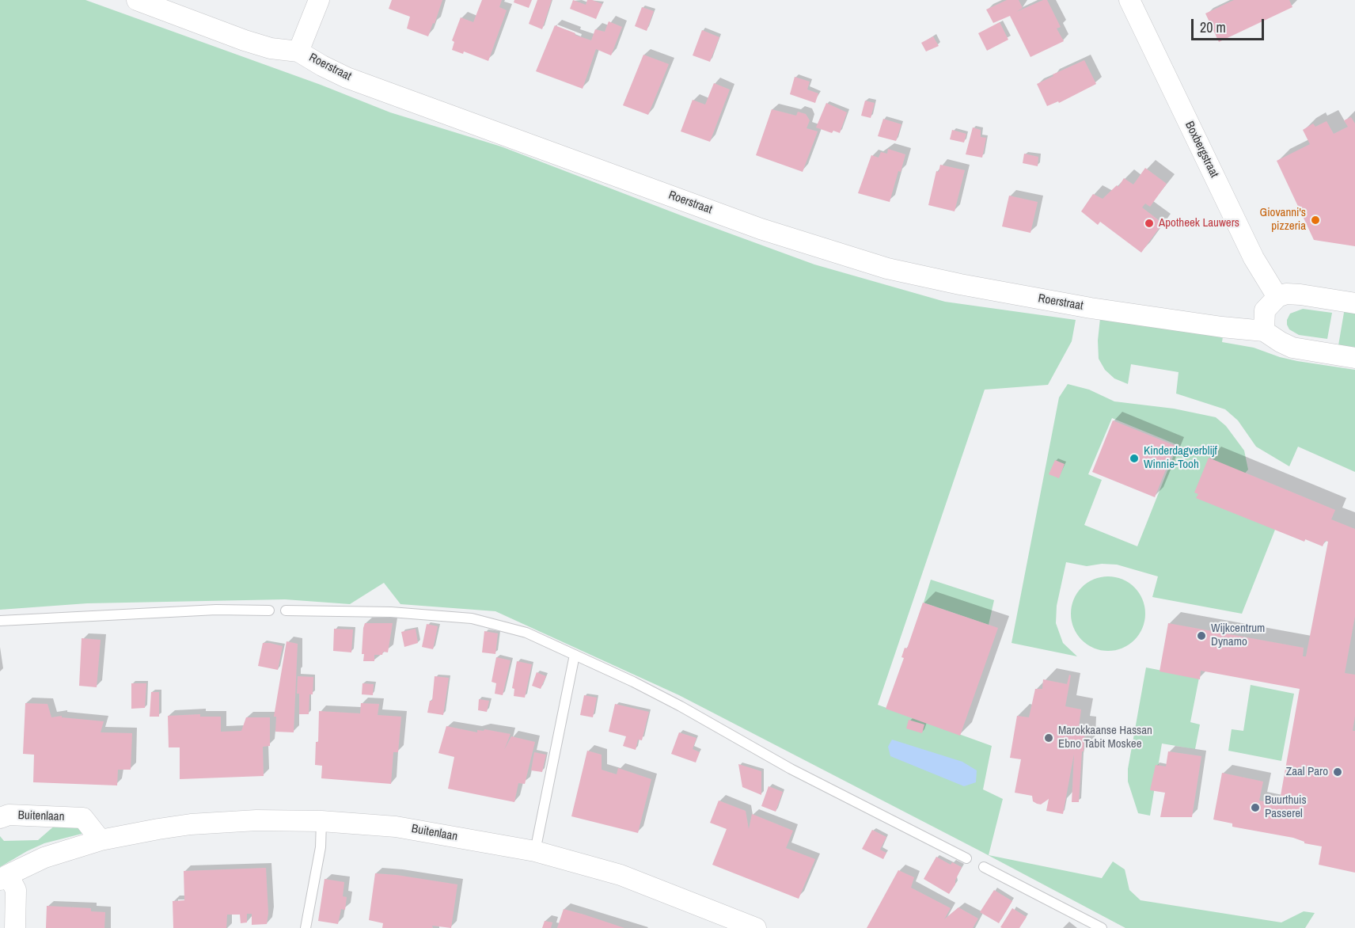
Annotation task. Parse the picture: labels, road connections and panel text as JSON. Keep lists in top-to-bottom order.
{
  "streets": {
    "street": ["Roerstraat", "Boxbergstraat", "Buitenlaan"]
  },
  "places": [
    "Giovanni's pizzeria",
    "Apotheek Lauwers",
    "Kinderdagverblijf Winnie-Tooh",
    "Wijkcentrum Dynamo",
    "Marokkaanse Hassan Ebno Tabit Moskee",
    "Zaal Paro",
    "Buurthuis Passerel"
  ],
  "scale_bar": "20 m"
}
